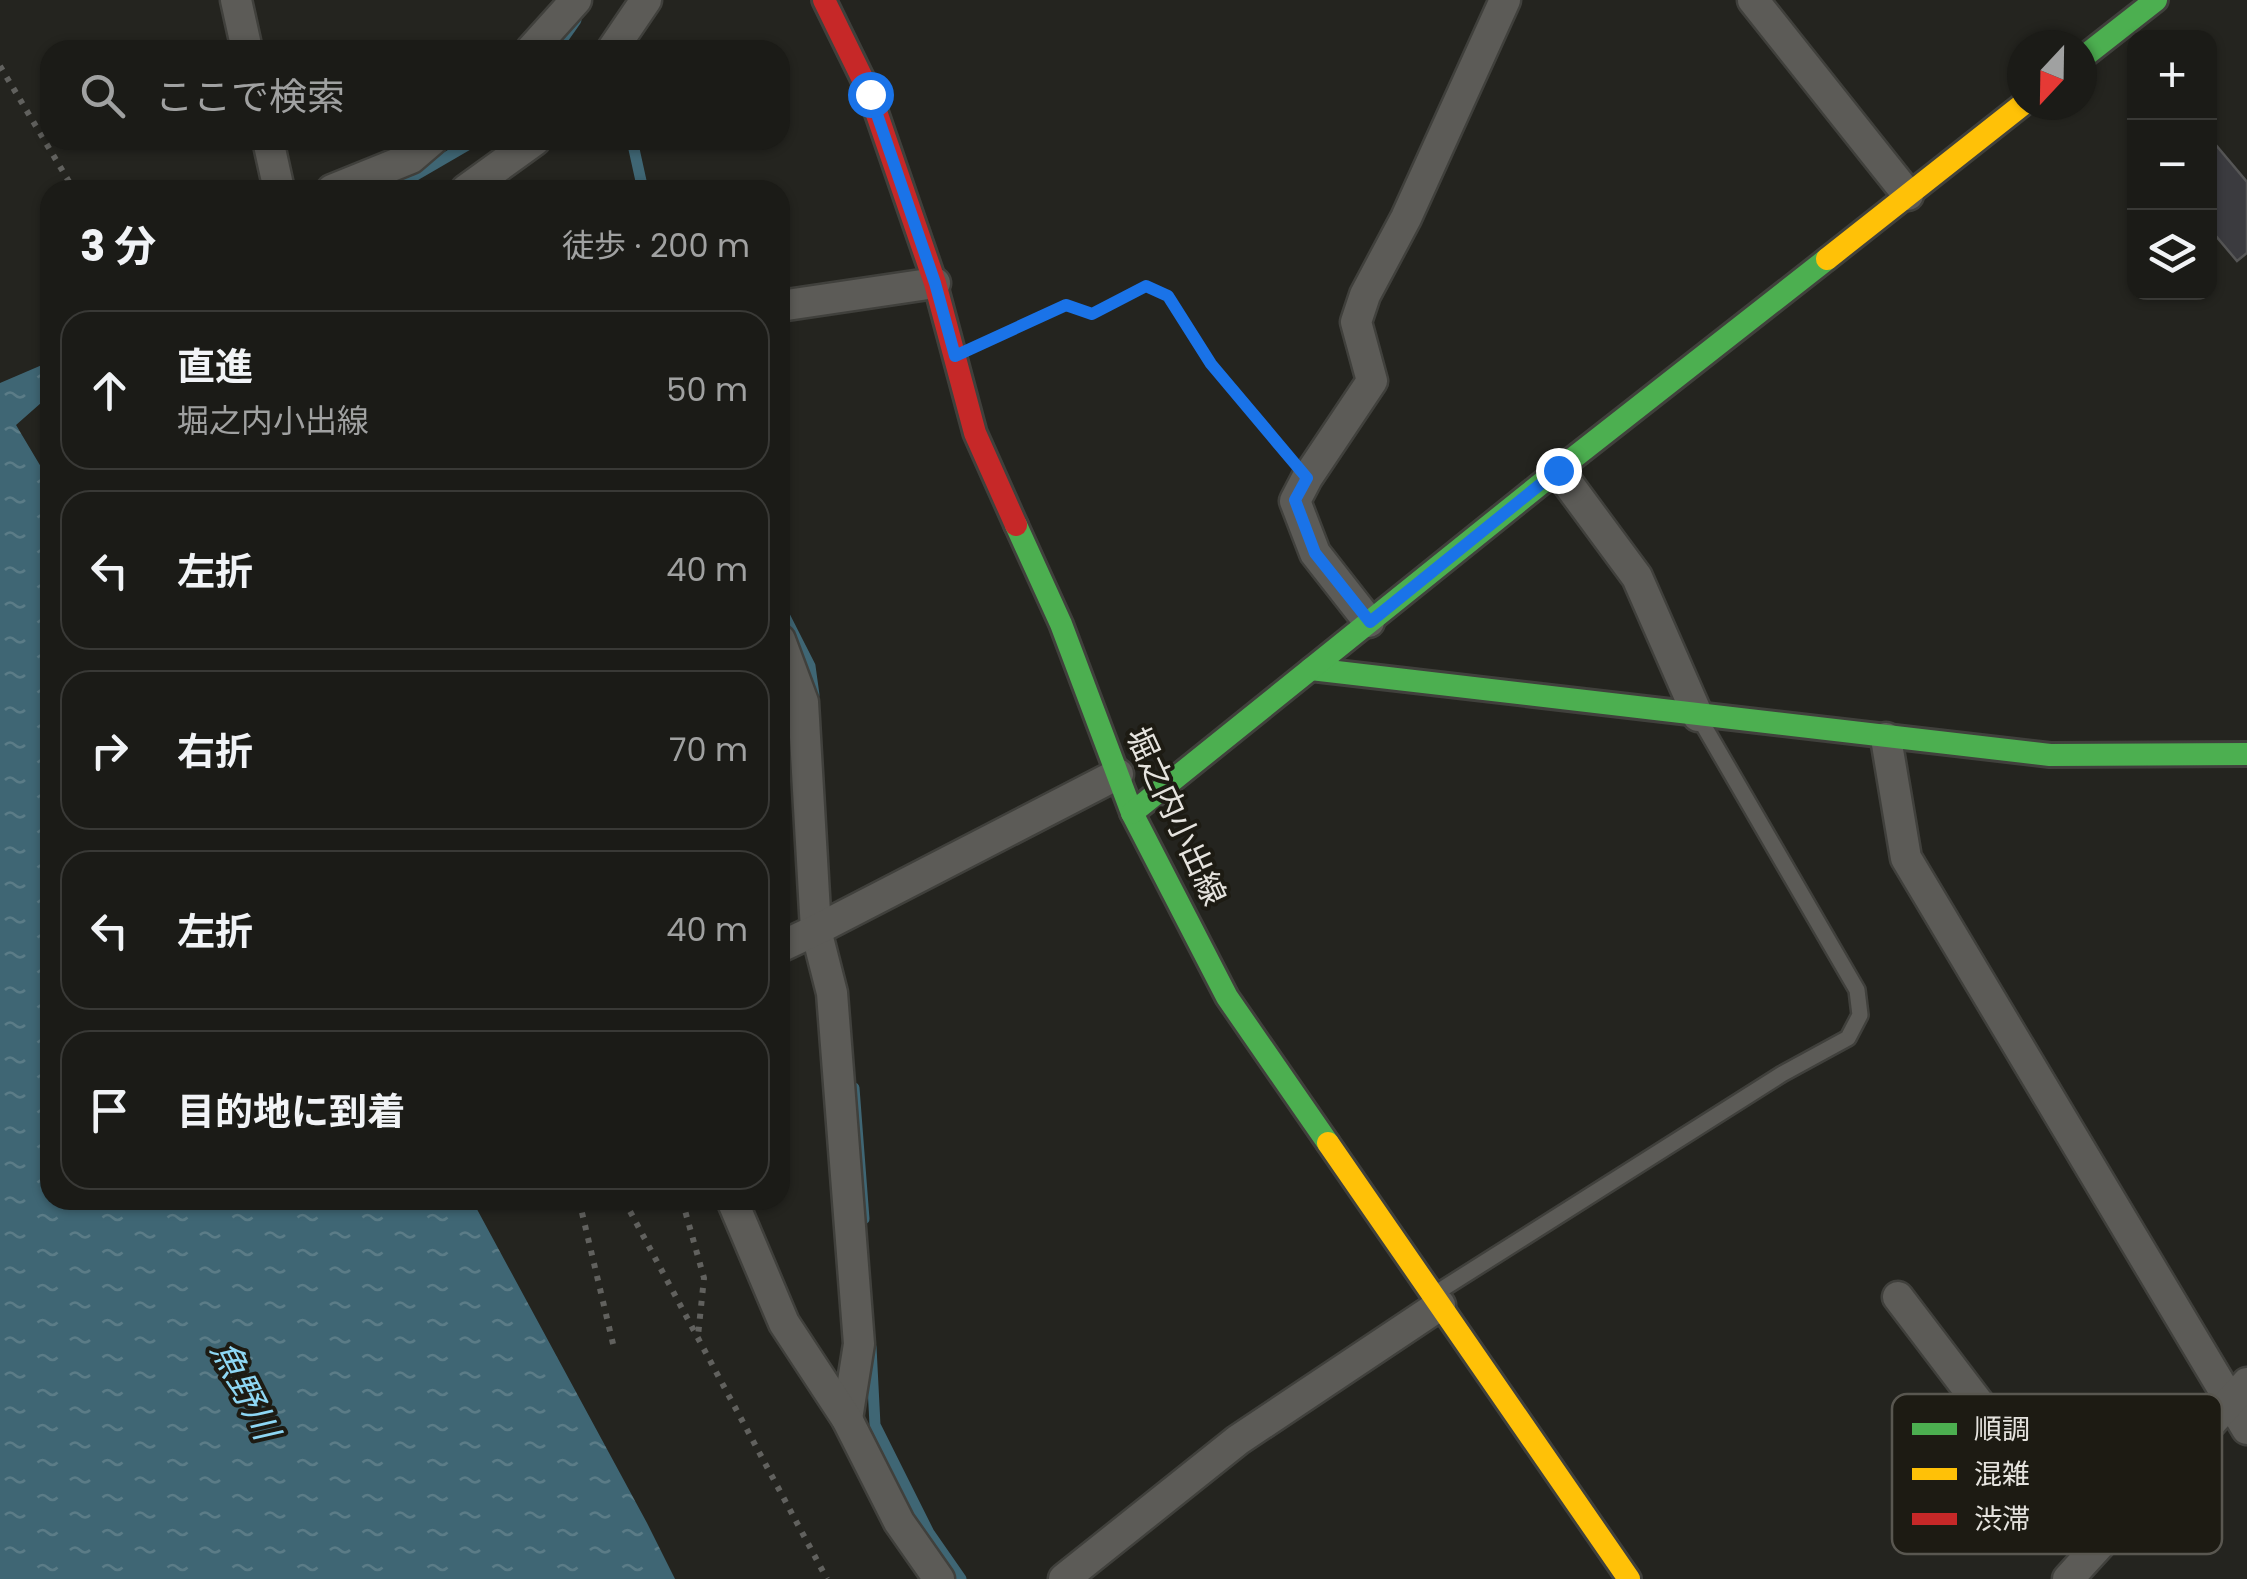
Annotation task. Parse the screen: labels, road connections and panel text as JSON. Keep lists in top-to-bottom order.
{
  "streets": {
    "street": ["堀之内小出線"]
  },
  "water": ["魚野川"],
  "legend": ["順調", "混雑", "渋滞"],
  "north": "bottom",
  "page": {
    "map_buttons": ["+", "−"],
    "search": "ここで検索",
    "heading": ["3 分", "徒歩 · 200 m"],
    "list": [
      ["直進", "堀之内小出線", "50 m"],
      ["左折", "40 m"],
      ["右折", "70 m"],
      ["左折", "40 m"],
      "目的地に到着"
    ]
  }
}
